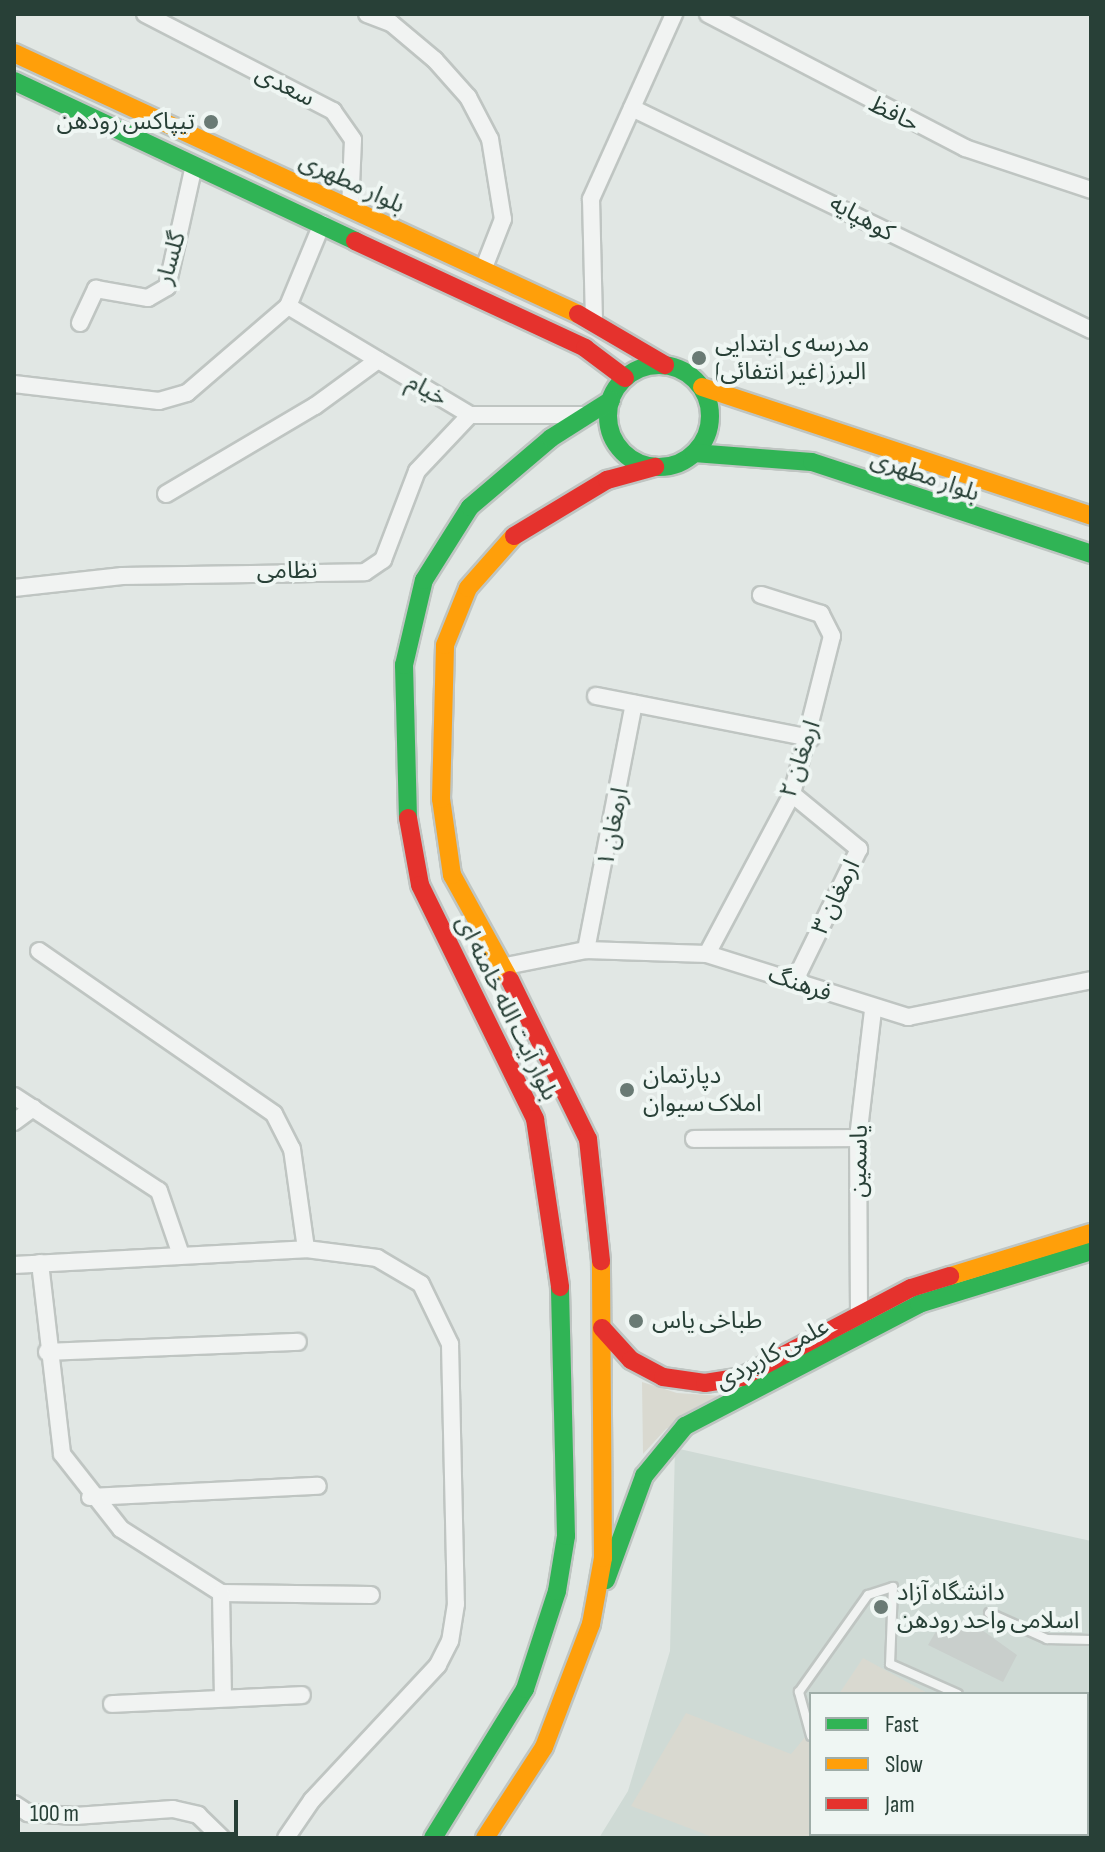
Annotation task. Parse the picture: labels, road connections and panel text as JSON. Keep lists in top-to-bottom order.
{
  "streets": {
    "main road": ["بلوار مطهری", "بلوار آیت الله خامنه ای", "علمی کاربردی"],
    "street": [
      "سعدی",
      "حافظ",
      "کوهپایه",
      "گلسار",
      "خیام",
      "نظامی",
      "ارمغان ۲",
      "ارمغان ۱",
      "ارمغان ۳",
      "فرهنگ",
      "یاسمین"
    ]
  },
  "crossings": [
    ["سعدی", "بلوار مطهری"],
    ["بلوار مطهری", "گلسار"],
    ["بلوار مطهری", "بلوار آیت الله خامنه ای"],
    ["خیام", "نظامی"],
    ["خیام", "بلوار آیت الله خامنه ای"],
    ["ارمغان ۲", "ارمغان ۳"],
    ["ارمغان ۲", "فرهنگ"],
    ["ارمغان ۱", "فرهنگ"],
    ["ارمغان ۳", "فرهنگ"],
    ["فرهنگ", "بلوار آیت الله خامنه ای"],
    ["فرهنگ", "یاسمین"],
    ["بلوار آیت الله خامنه ای", "علمی کاربردی"],
    ["یاسمین", "علمی کاربردی"]
  ],
  "places": [
    "تیپاکس رودهن",
    "مدرسه ی ابتدایی (غیر انتفائی) البرز",
    "دپارتمان املاک سیوان",
    "طباخی یاس",
    "دانشگاه آزاد اسلامی واحد رودهن"
  ],
  "legend": ["Fast", "Slow", "Jam"],
  "scale_bar": "100 m"
}
